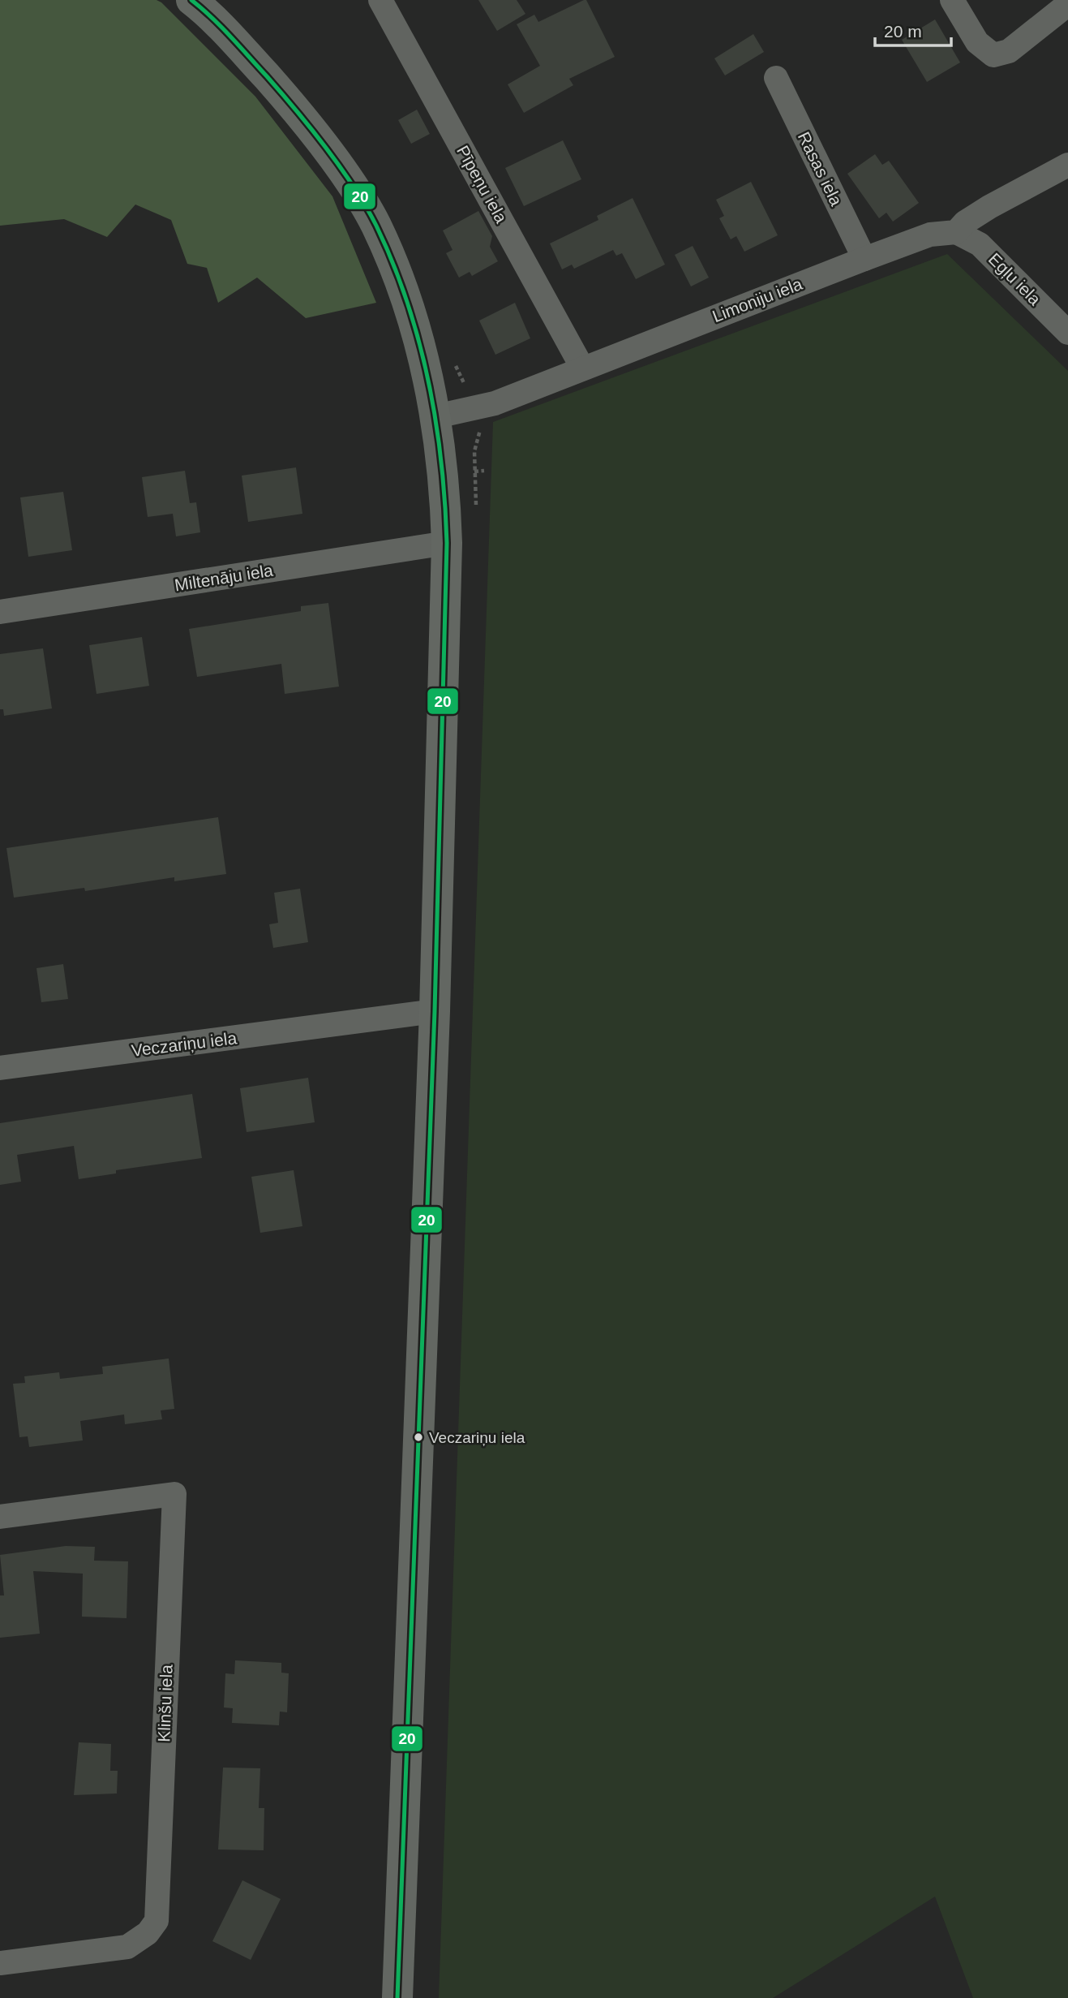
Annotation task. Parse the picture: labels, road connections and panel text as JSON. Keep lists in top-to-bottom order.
{
  "streets": {
    "street": [
      "Rasas iela",
      "Pīpeņu iela",
      "Egļu iela",
      "Limoniju iela",
      "Miltenāju iela",
      "Veczariņu iela",
      "Klinšu iela"
    ]
  },
  "crossings": [
    ["Rasas iela", "Limoniju iela"],
    ["Pīpeņu iela", "Limoniju iela"],
    ["Egļu iela", "Limoniju iela"]
  ],
  "places": ["Veczariņu iela"],
  "lines": ["transit line 20"],
  "scale_bar": "20 m"
}
